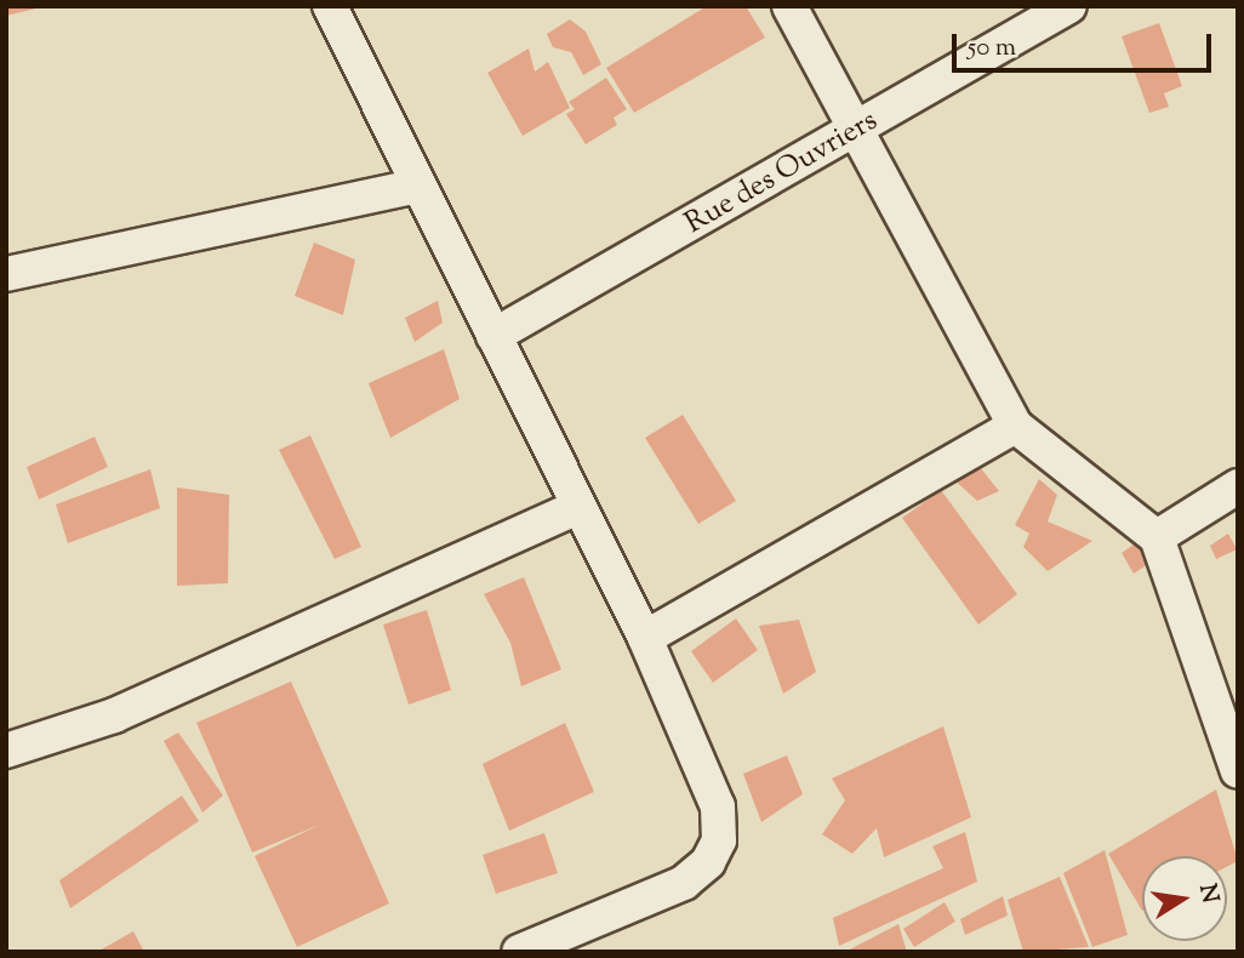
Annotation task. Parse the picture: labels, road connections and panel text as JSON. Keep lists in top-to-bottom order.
{
  "streets": {
    "street": ["Rue des Ouvriers"]
  },
  "scale_bar": "50 m",
  "north": "right"
}
